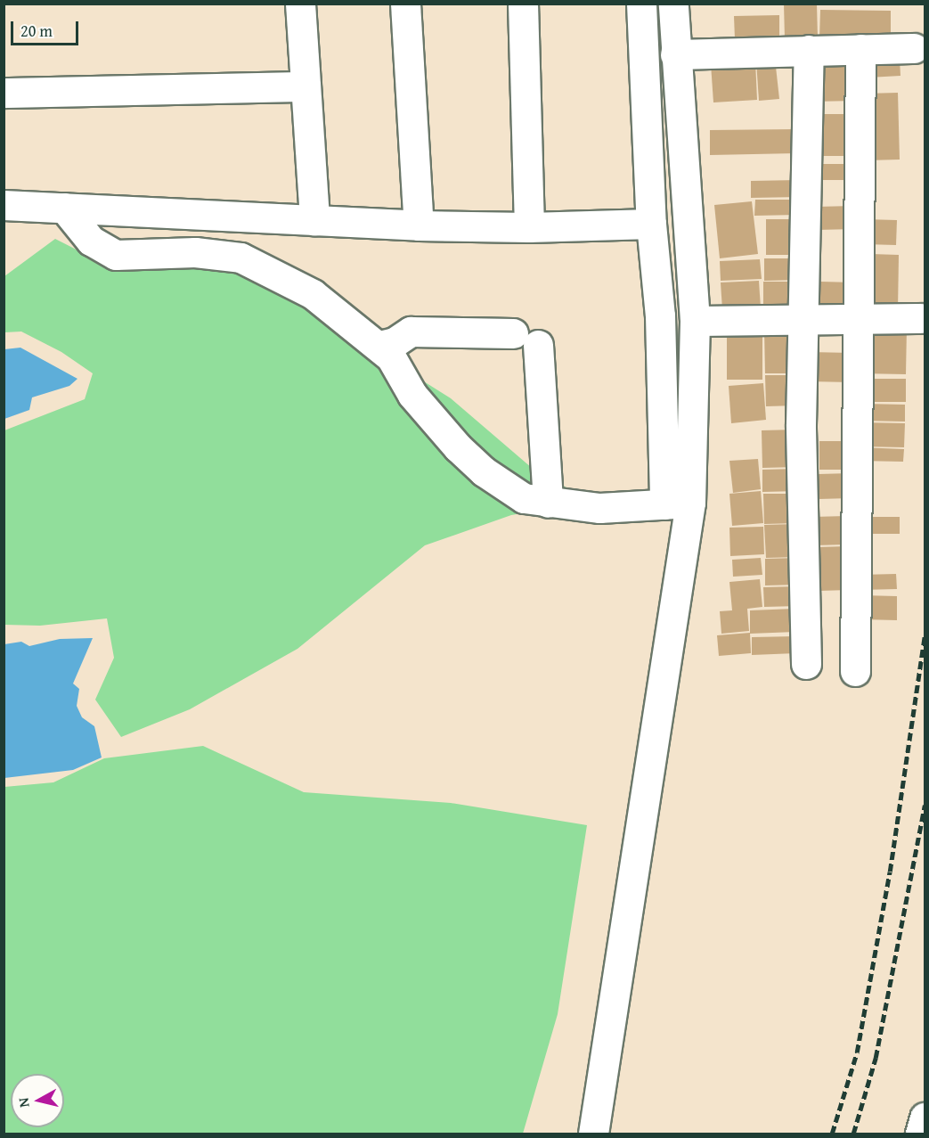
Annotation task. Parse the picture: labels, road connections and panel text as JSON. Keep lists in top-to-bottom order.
{
  "scale_bar": "20 m",
  "north": "left"
}
